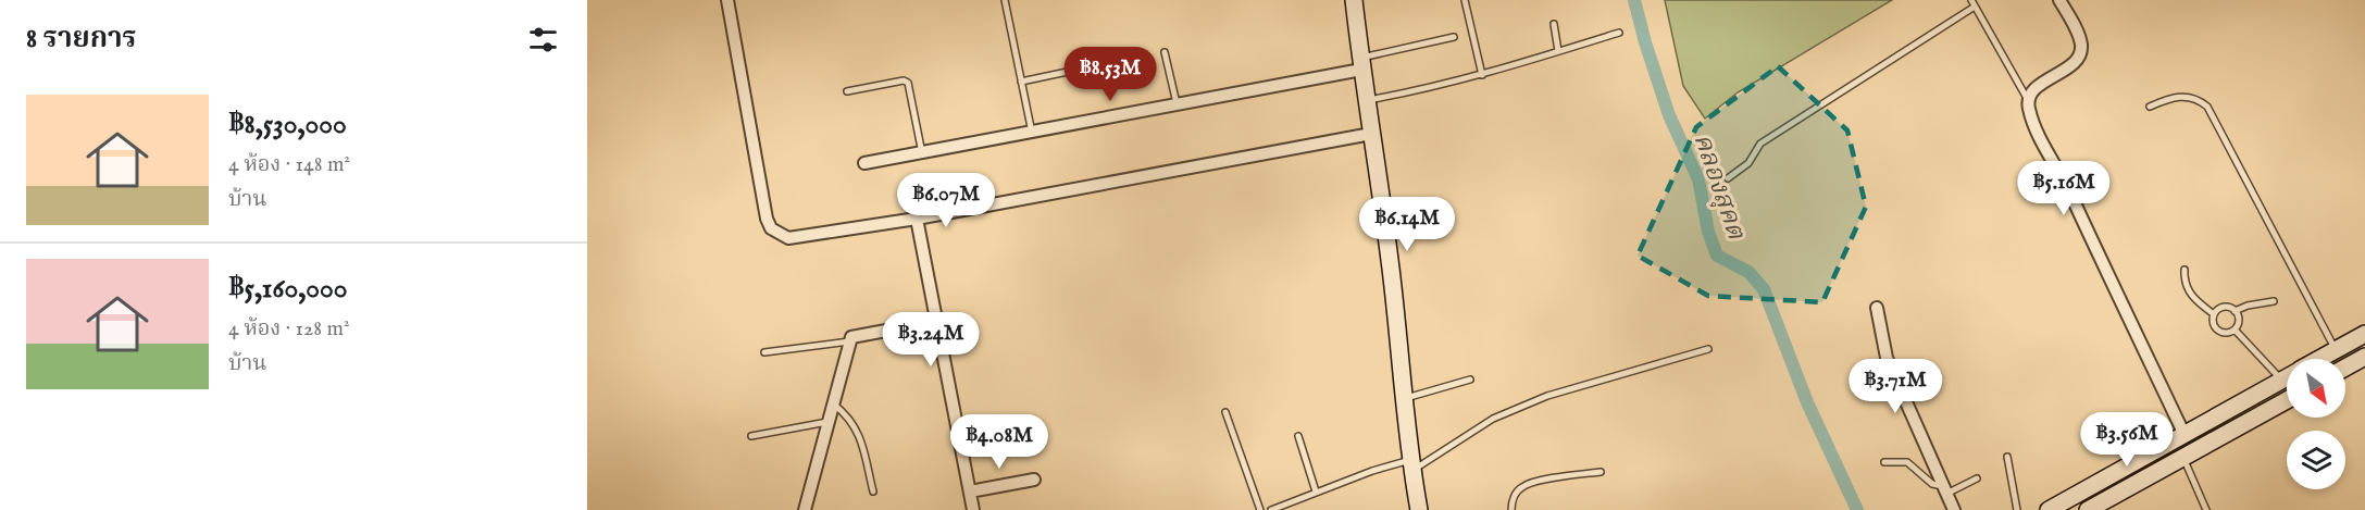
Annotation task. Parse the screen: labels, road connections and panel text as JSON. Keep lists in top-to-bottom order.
{
  "water": ["คลองสุคต"],
  "north": "bottom right",
  "page": {
    "heading": "8 รายการ",
    "price": [
      "฿8.53M",
      "฿5.16M",
      "฿6.07M",
      "฿6.14M",
      "฿3.24M",
      "฿3.71M",
      "฿3.56M",
      "฿4.08M"
    ],
    "list": [
      {
        "name": "฿8,530,000",
        "note": "4 ห้อง · 148 m² · บ้าน"
      },
      {
        "name": "฿5,160,000",
        "note": "4 ห้อง · 128 m² · บ้าน"
      }
    ]
  }
}
